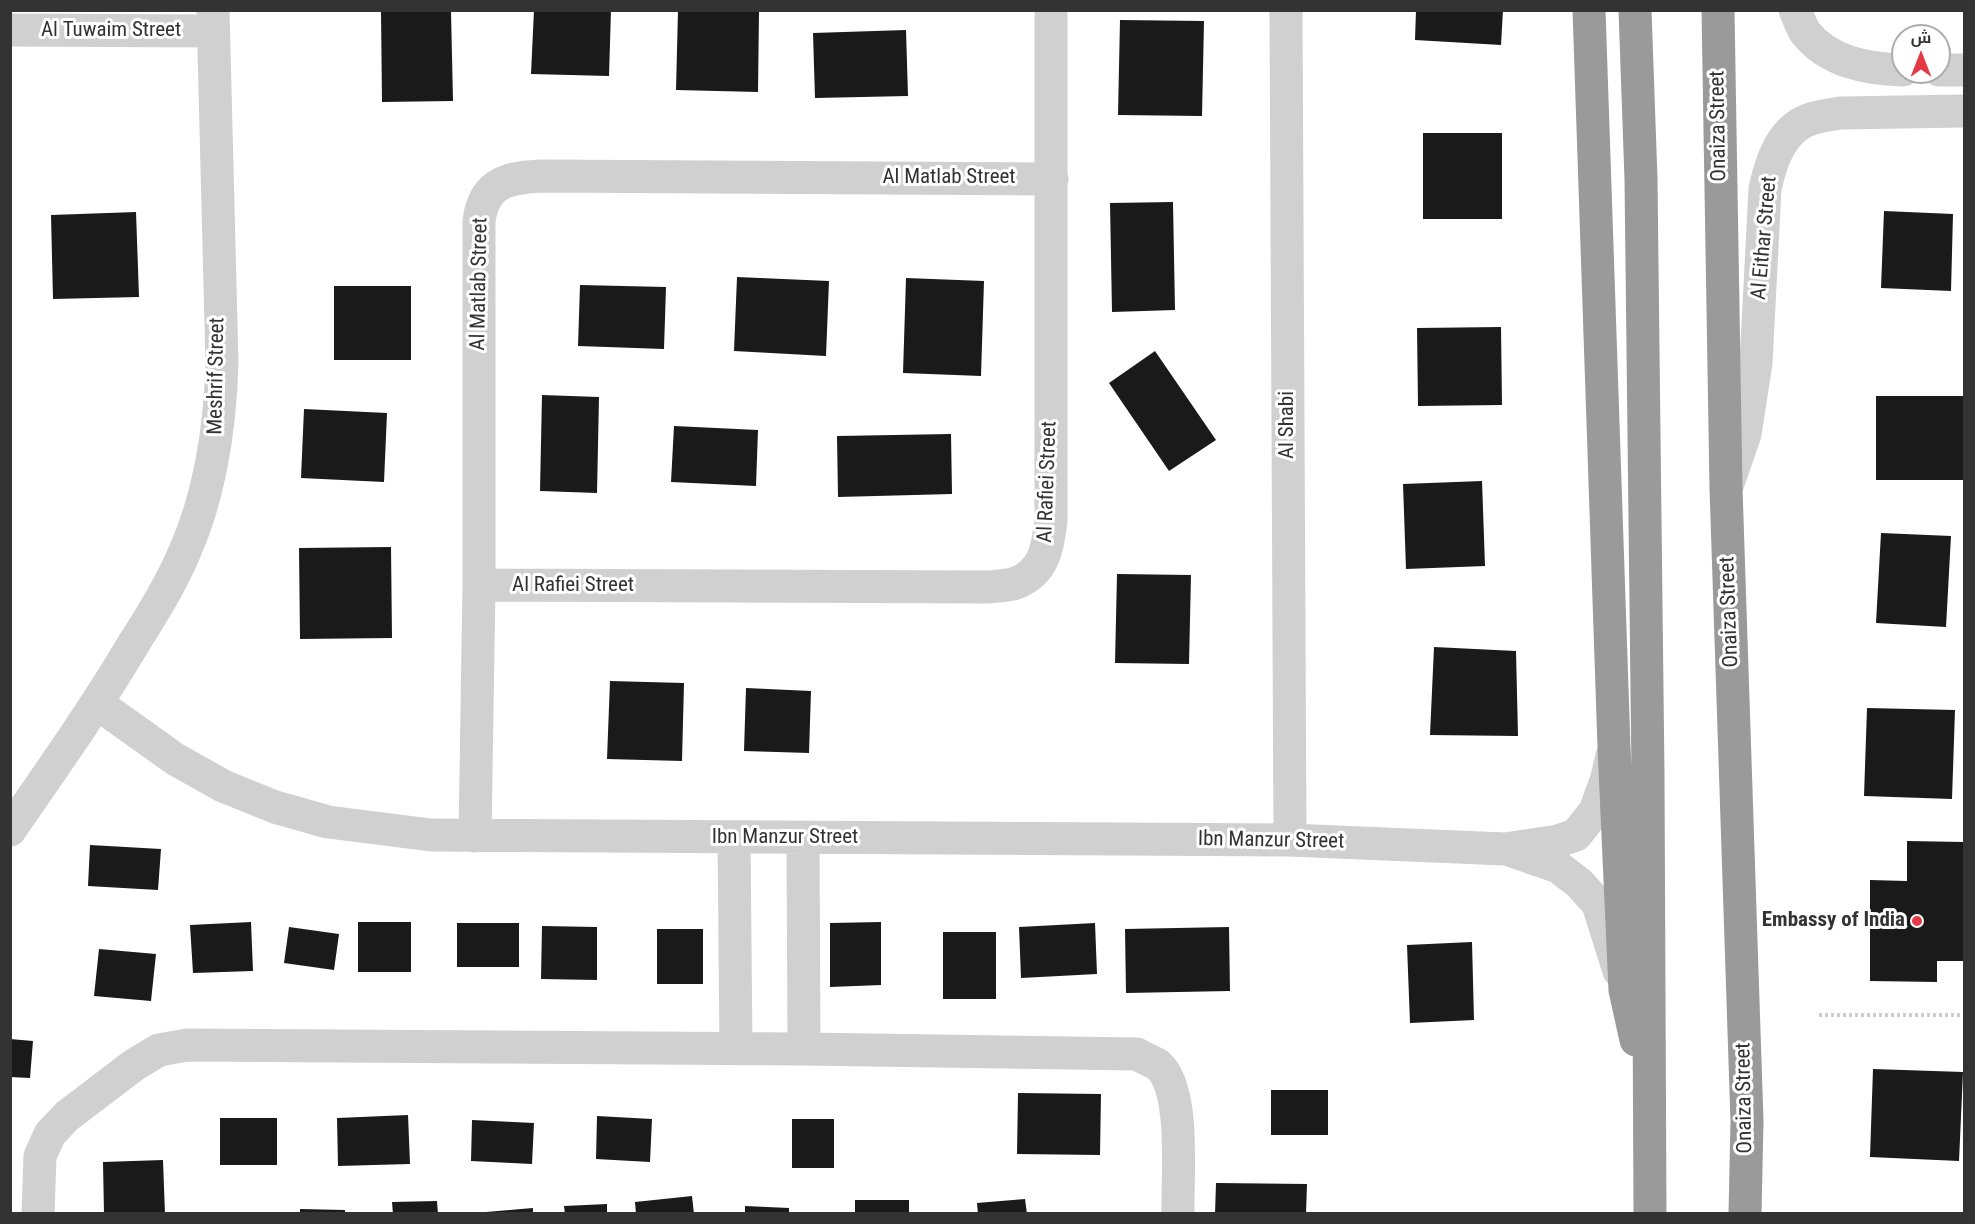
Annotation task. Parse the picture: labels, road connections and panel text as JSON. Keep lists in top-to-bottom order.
{
  "streets": {
    "highway": ["Onaiza Street"],
    "street": [
      "Al Tuwaim Street",
      "Al Matlab Street",
      "Al Eithar Street",
      "Meshrif Street",
      "Al Shabi",
      "Al Rafiei Street",
      "Ibn Manzur Street"
    ]
  },
  "crossings": [
    ["Al Tuwaim Street", "Meshrif Street"],
    ["Onaiza Street", "Al Eithar Street"],
    ["Al Matlab Street", "Al Rafiei Street"],
    ["Al Matlab Street", "Ibn Manzur Street"],
    ["Meshrif Street", "Ibn Manzur Street"],
    ["Al Shabi", "Ibn Manzur Street"]
  ],
  "places": ["Embassy of India"],
  "north": "top"
}
